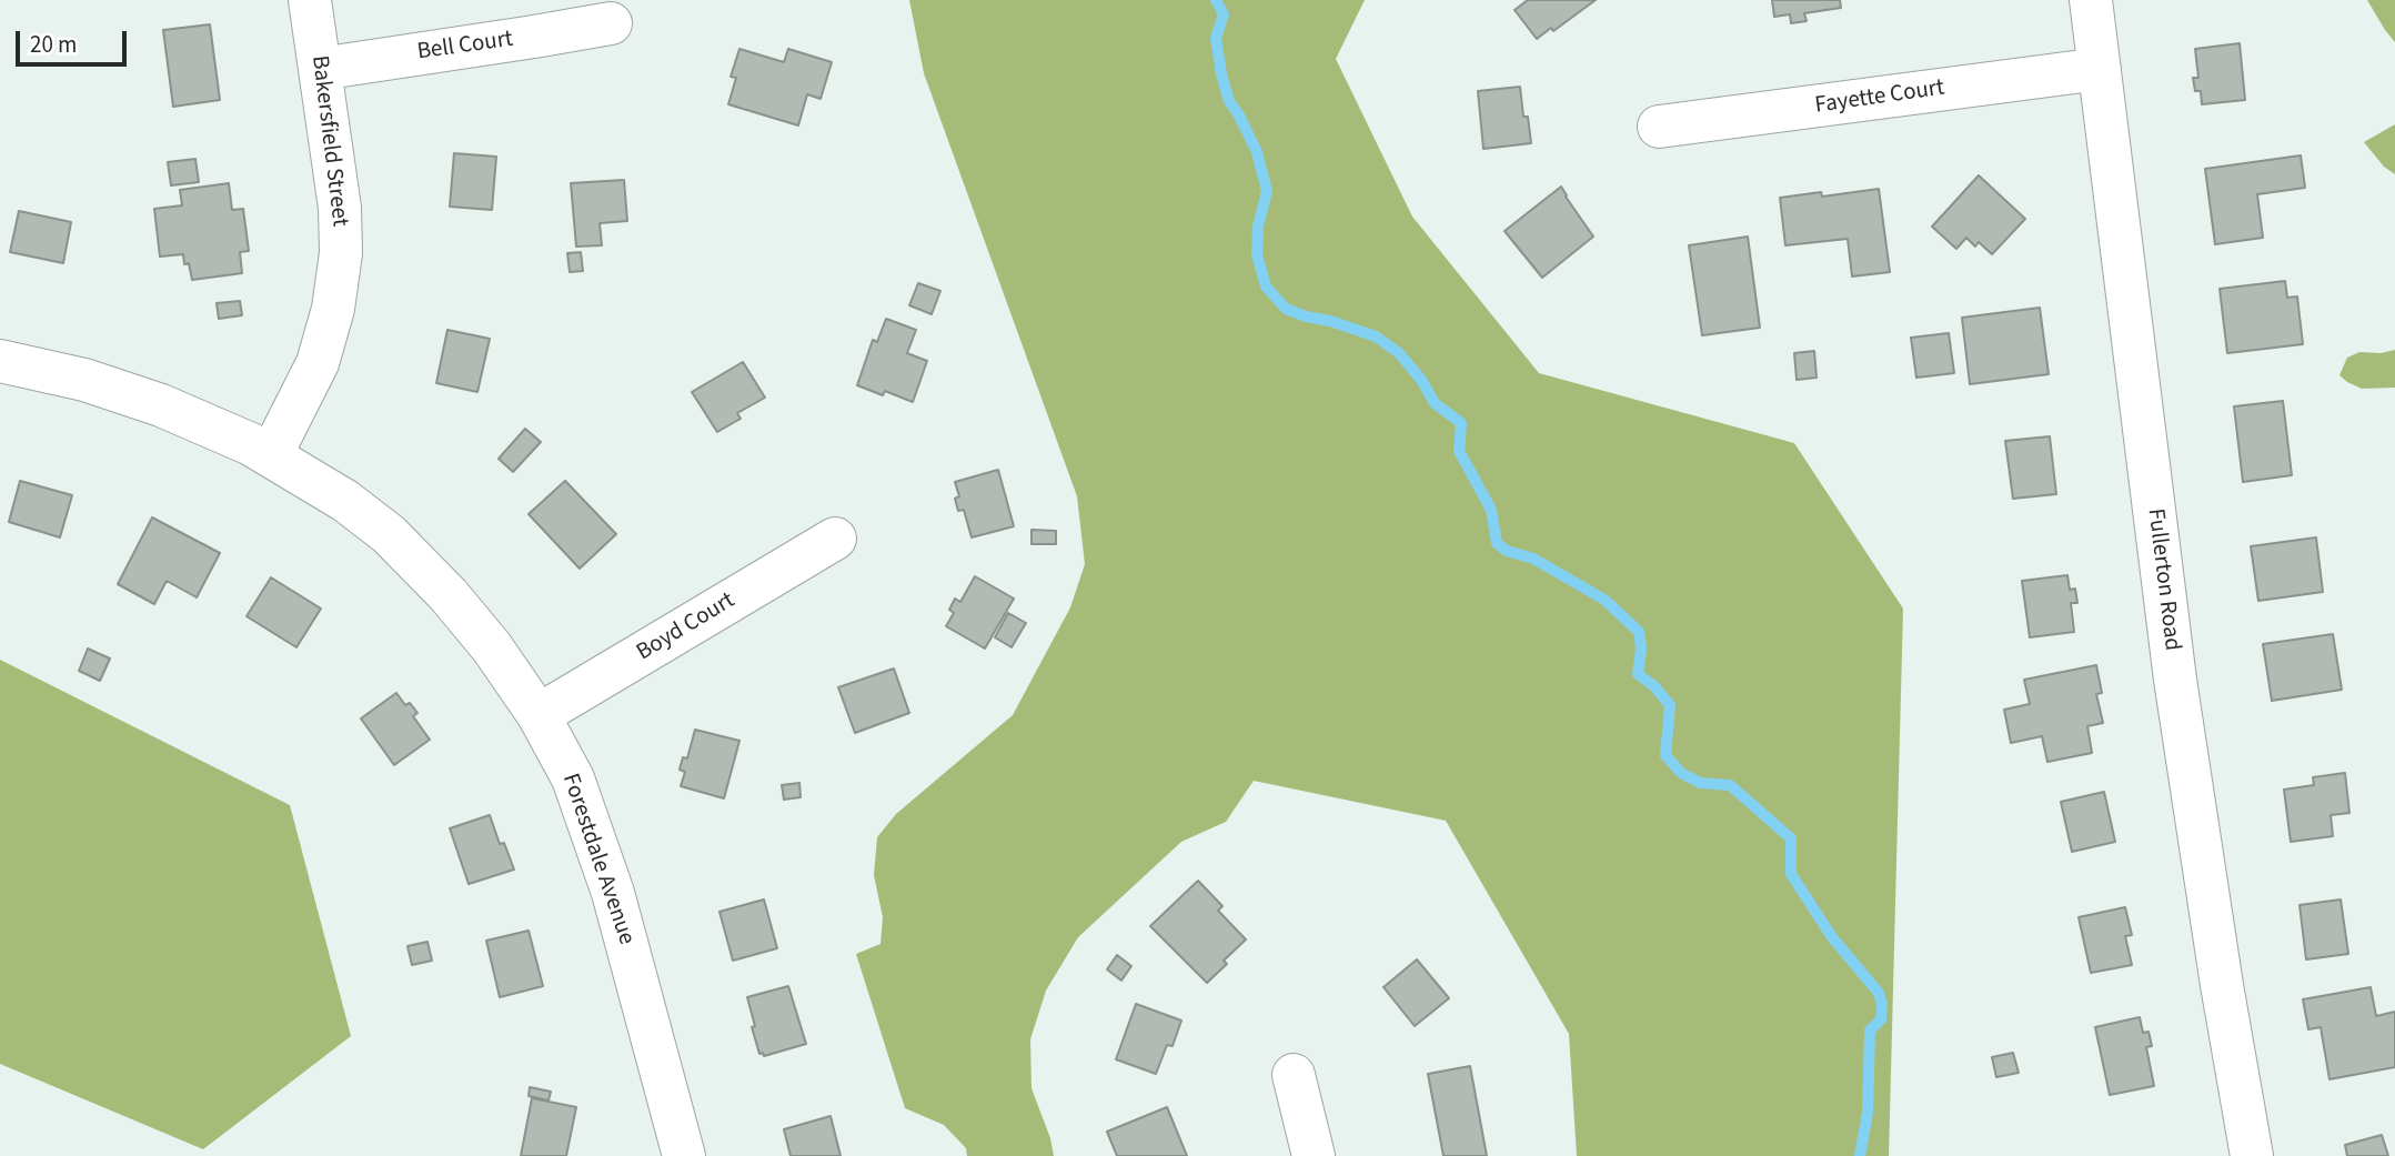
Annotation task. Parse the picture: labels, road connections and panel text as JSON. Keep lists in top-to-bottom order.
{
  "streets": {
    "street": [
      "Bell Court",
      "Fayette Court",
      "Bakersfield Street",
      "Fullerton Road",
      "Boyd Court",
      "Forestdale Avenue"
    ]
  },
  "crossings": [
    ["Bell Court", "Bakersfield Street"],
    ["Fayette Court", "Fullerton Road"],
    ["Bakersfield Street", "Forestdale Avenue"],
    ["Boyd Court", "Forestdale Avenue"]
  ],
  "scale_bar": "20 m"
}
